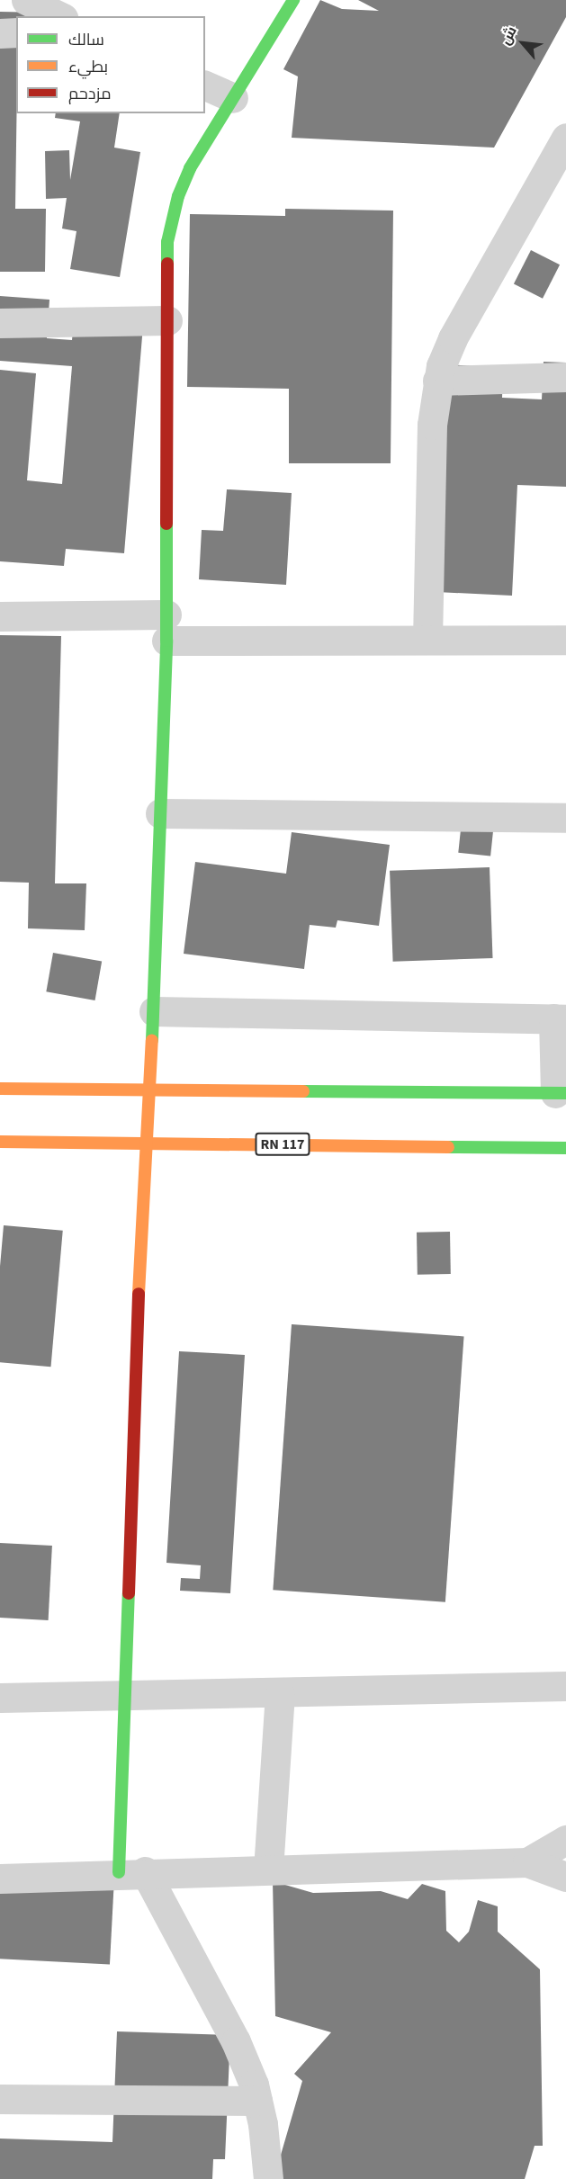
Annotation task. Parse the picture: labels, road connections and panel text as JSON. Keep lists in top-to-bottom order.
{
  "streets": {
    "street": ["RN 117"]
  },
  "legend": ["سالك", "بطيء", "مزدحم"],
  "north": "top left"
}
